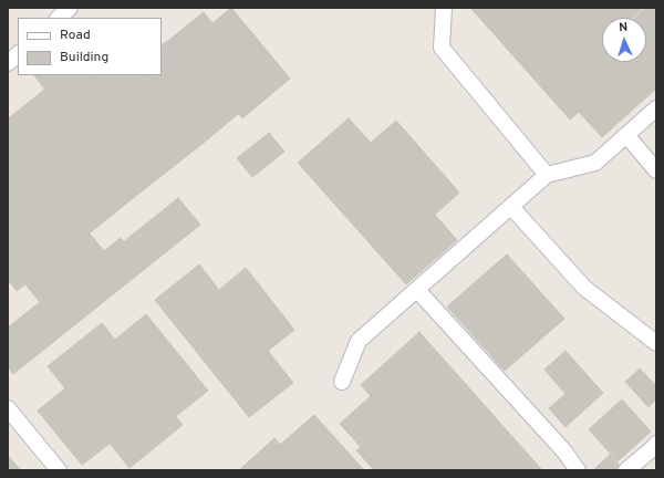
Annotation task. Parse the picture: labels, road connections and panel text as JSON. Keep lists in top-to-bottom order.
{
  "legend": ["Road", "Building"],
  "north": "top"
}
